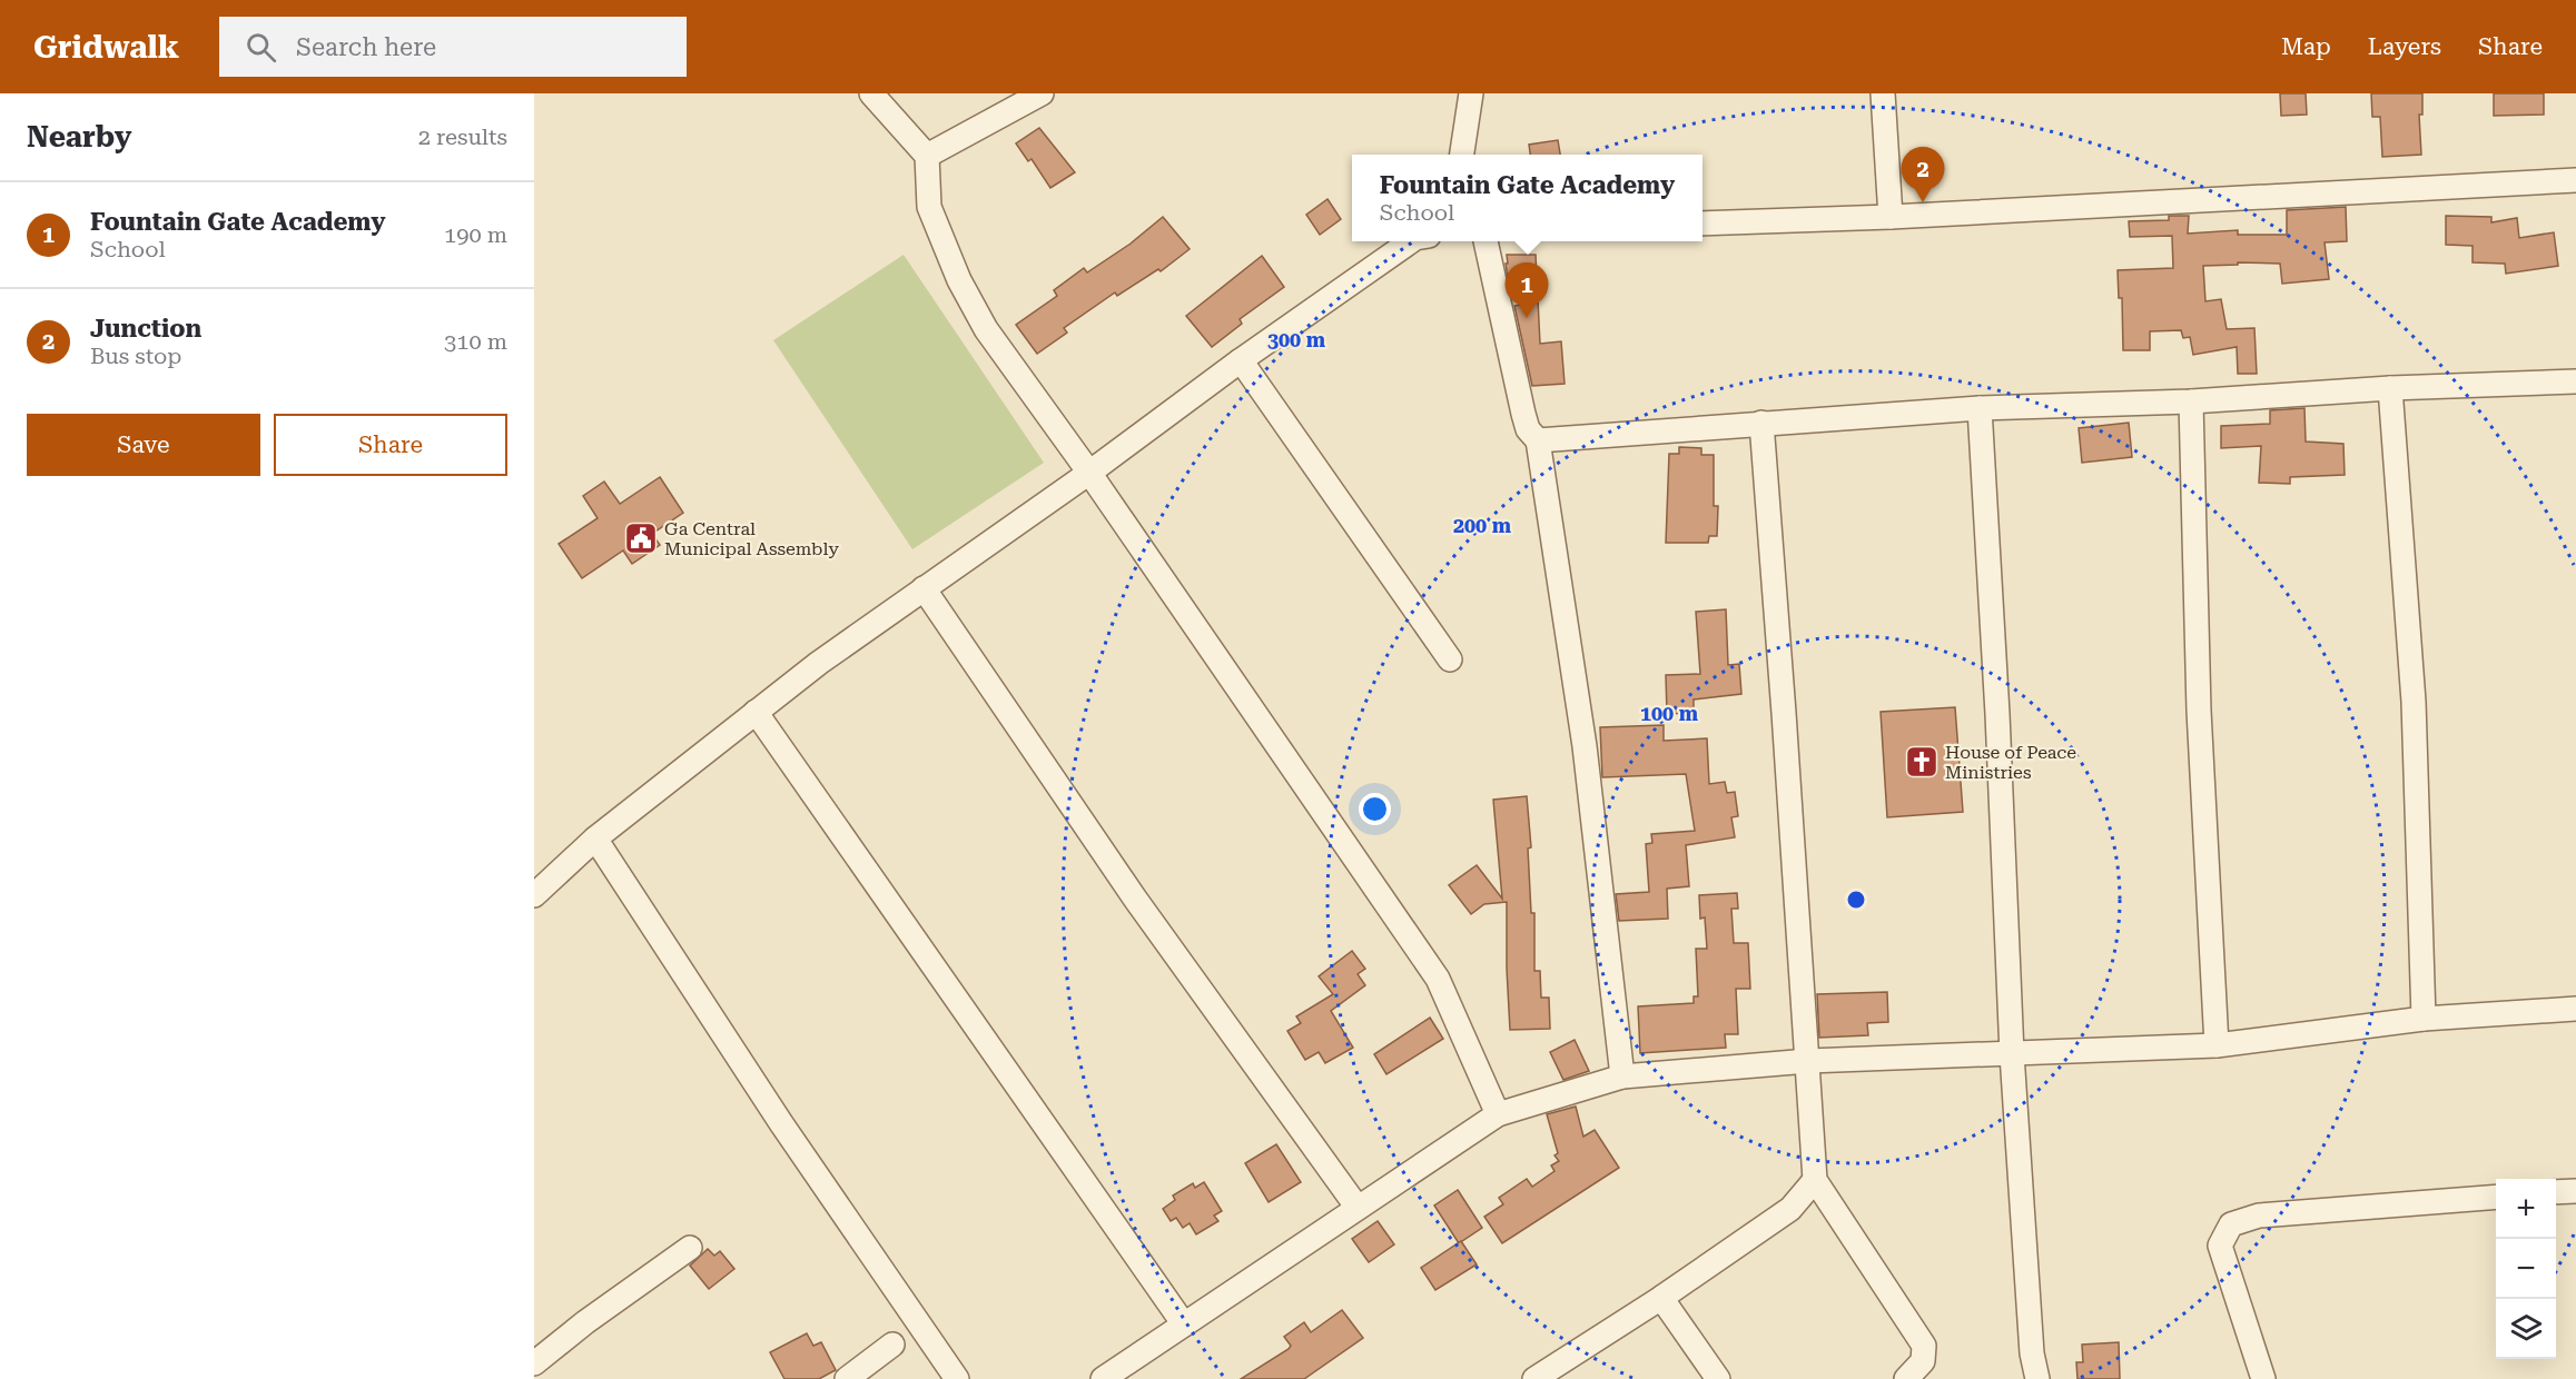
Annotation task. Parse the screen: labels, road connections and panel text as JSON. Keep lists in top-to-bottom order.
{
  "places": {
    "public building": ["Ga Central Municipal Assembly"],
    "church": ["House of Peace Ministries"]
  },
  "page": {
    "header": "Gridwalk",
    "search": "Search here",
    "nav": ["Map", "Layers", "Share"],
    "heading": ["Nearby", "2 results"],
    "pins": ["2", "1"],
    "popup": ["Fountain Gate Academy", "School"],
    "list": [
      {
        "mark": "1",
        "name": "Fountain Gate Academy",
        "note": "School",
        "value": "190 m"
      },
      {
        "mark": "2",
        "name": "Junction",
        "note": "Bus stop",
        "value": "310 m"
      }
    ],
    "buttons": ["Save", "Share"],
    "map_buttons": ["+", "−"]
  },
  "rings": ["300 m", "200 m", "100 m"]
}
